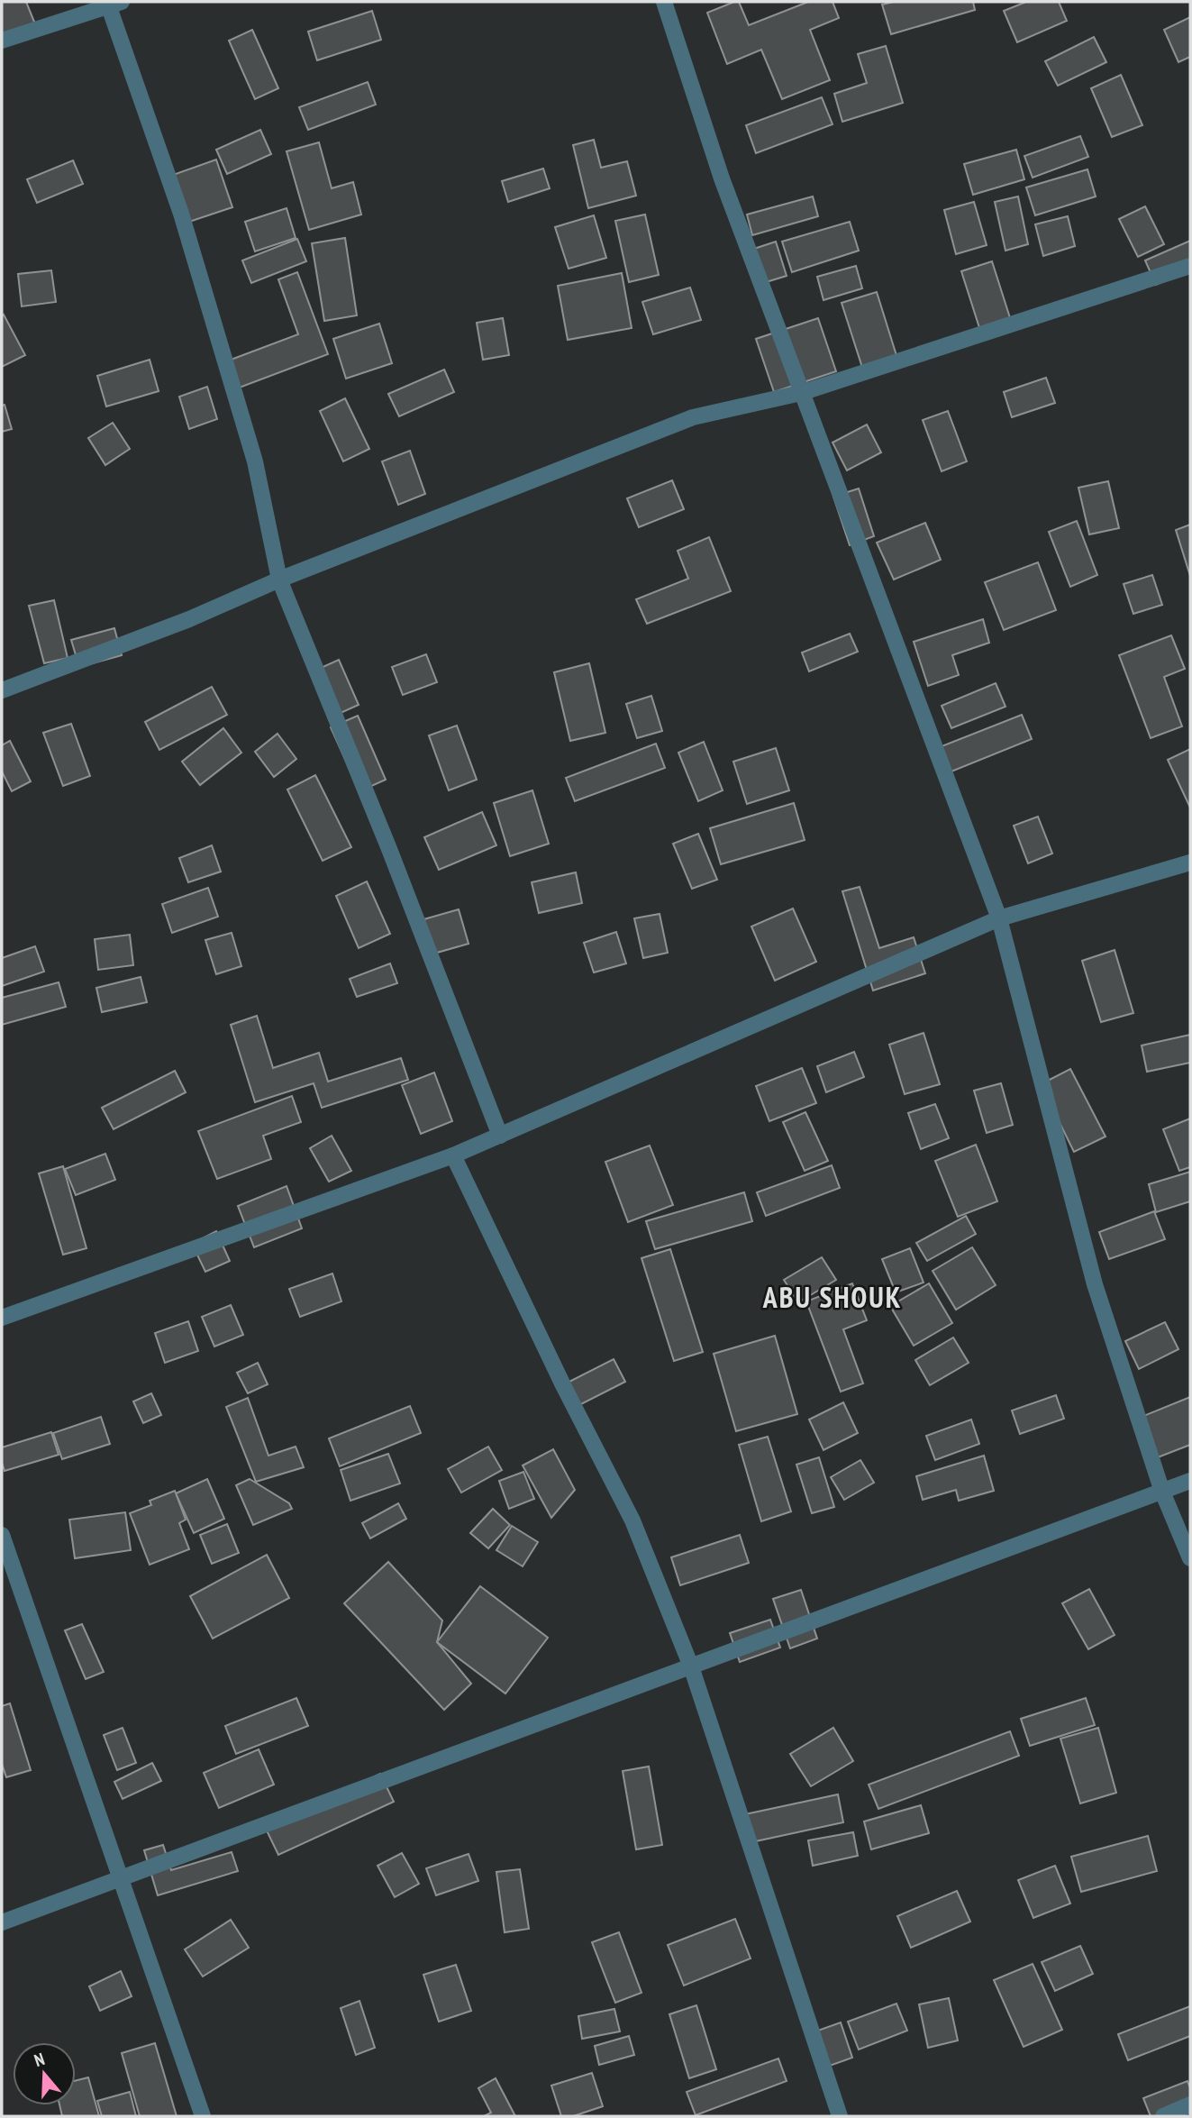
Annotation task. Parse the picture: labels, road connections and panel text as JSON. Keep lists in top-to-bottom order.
{
  "districts": ["ABU SHOUK"],
  "north": "top"
}
